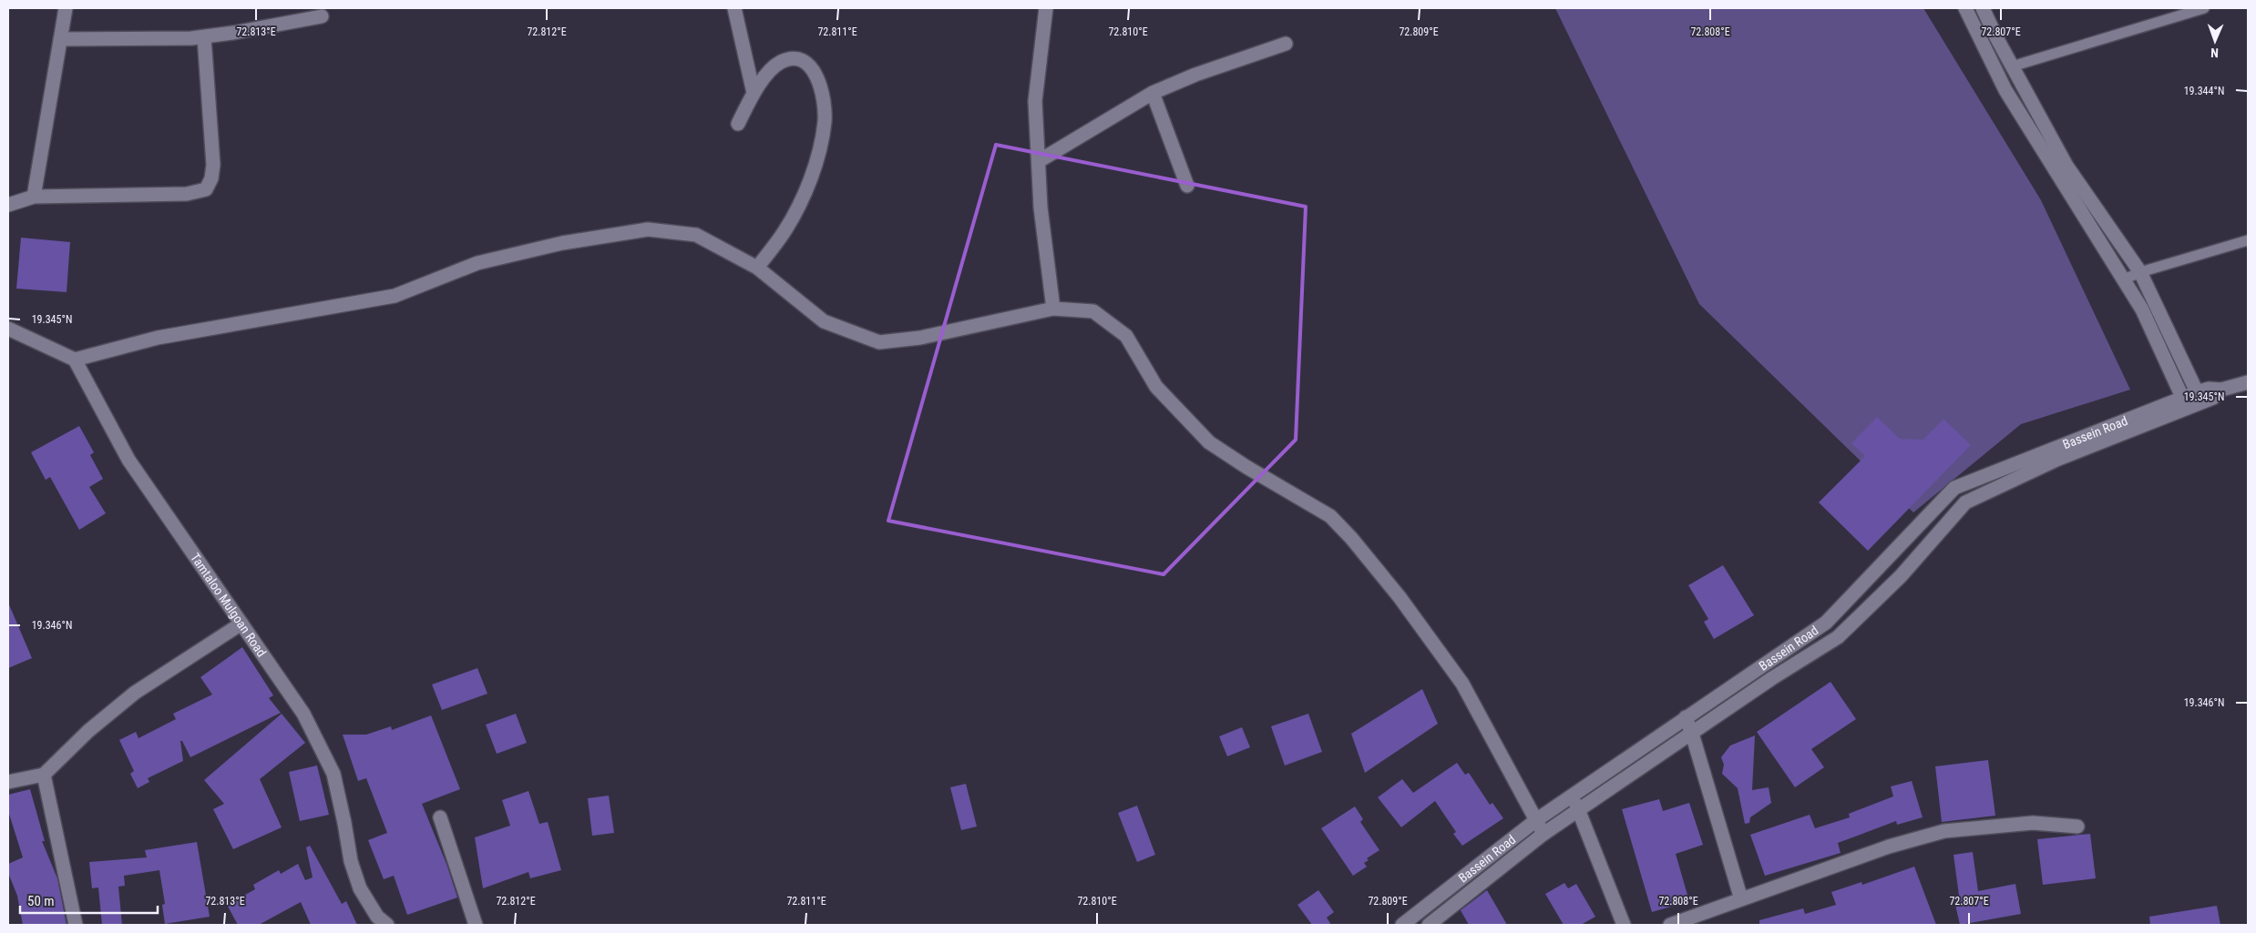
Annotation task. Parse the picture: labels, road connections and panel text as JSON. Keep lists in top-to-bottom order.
{
  "streets": {
    "street": ["Bassein Road", "Tamtaloo Mulgoan Road"]
  },
  "scale_bar": "50 m",
  "north": "bottom",
  "coordinates": [
    "72.813°E",
    "72.812°E",
    "72.811°E",
    "72.810°E",
    "72.809°E",
    "72.808°E",
    "72.807°E",
    "19.344°N",
    "19.345°N",
    "19.346°N"
  ]
}
